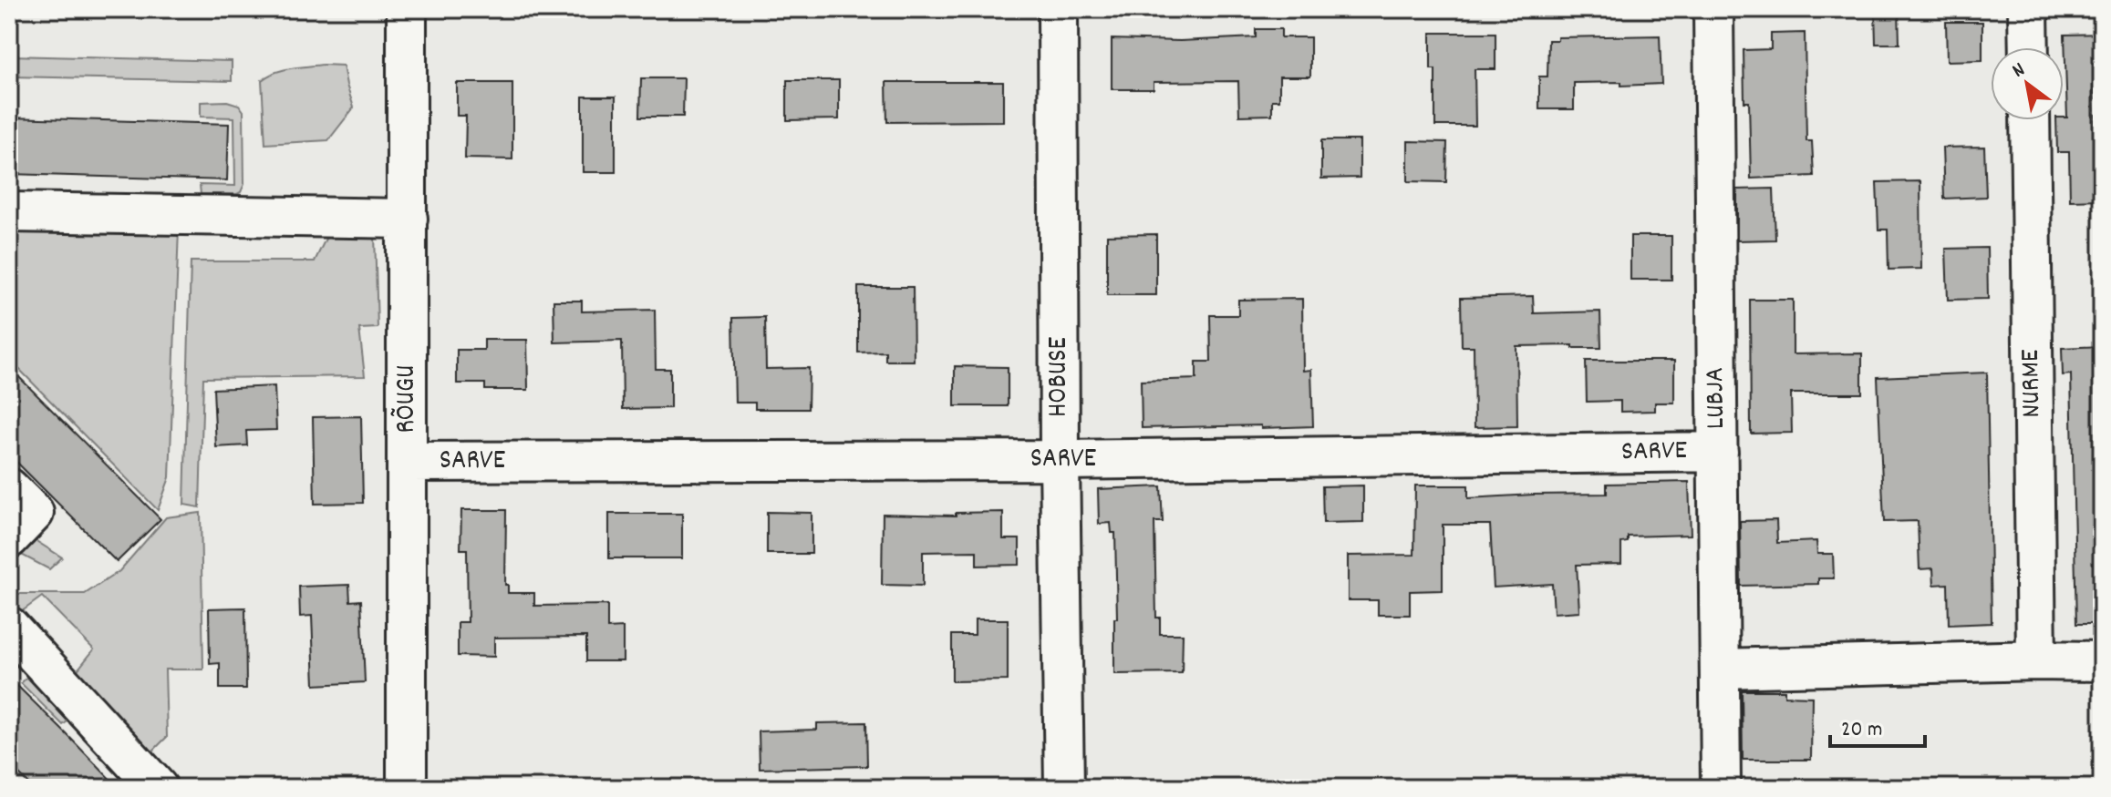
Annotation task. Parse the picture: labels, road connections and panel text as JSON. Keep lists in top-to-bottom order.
{
  "streets": {
    "street": [
      "HOBUSE",
      "NURME",
      "LUBJA",
      "RÕUGU",
      "SARVE"
    ]
  },
  "crossings": [
    ["HOBUSE", "SARVE"],
    ["LUBJA", "SARVE"],
    ["RÕUGU", "SARVE"]
  ],
  "scale_bar": "20 m",
  "north": "top left"
}
